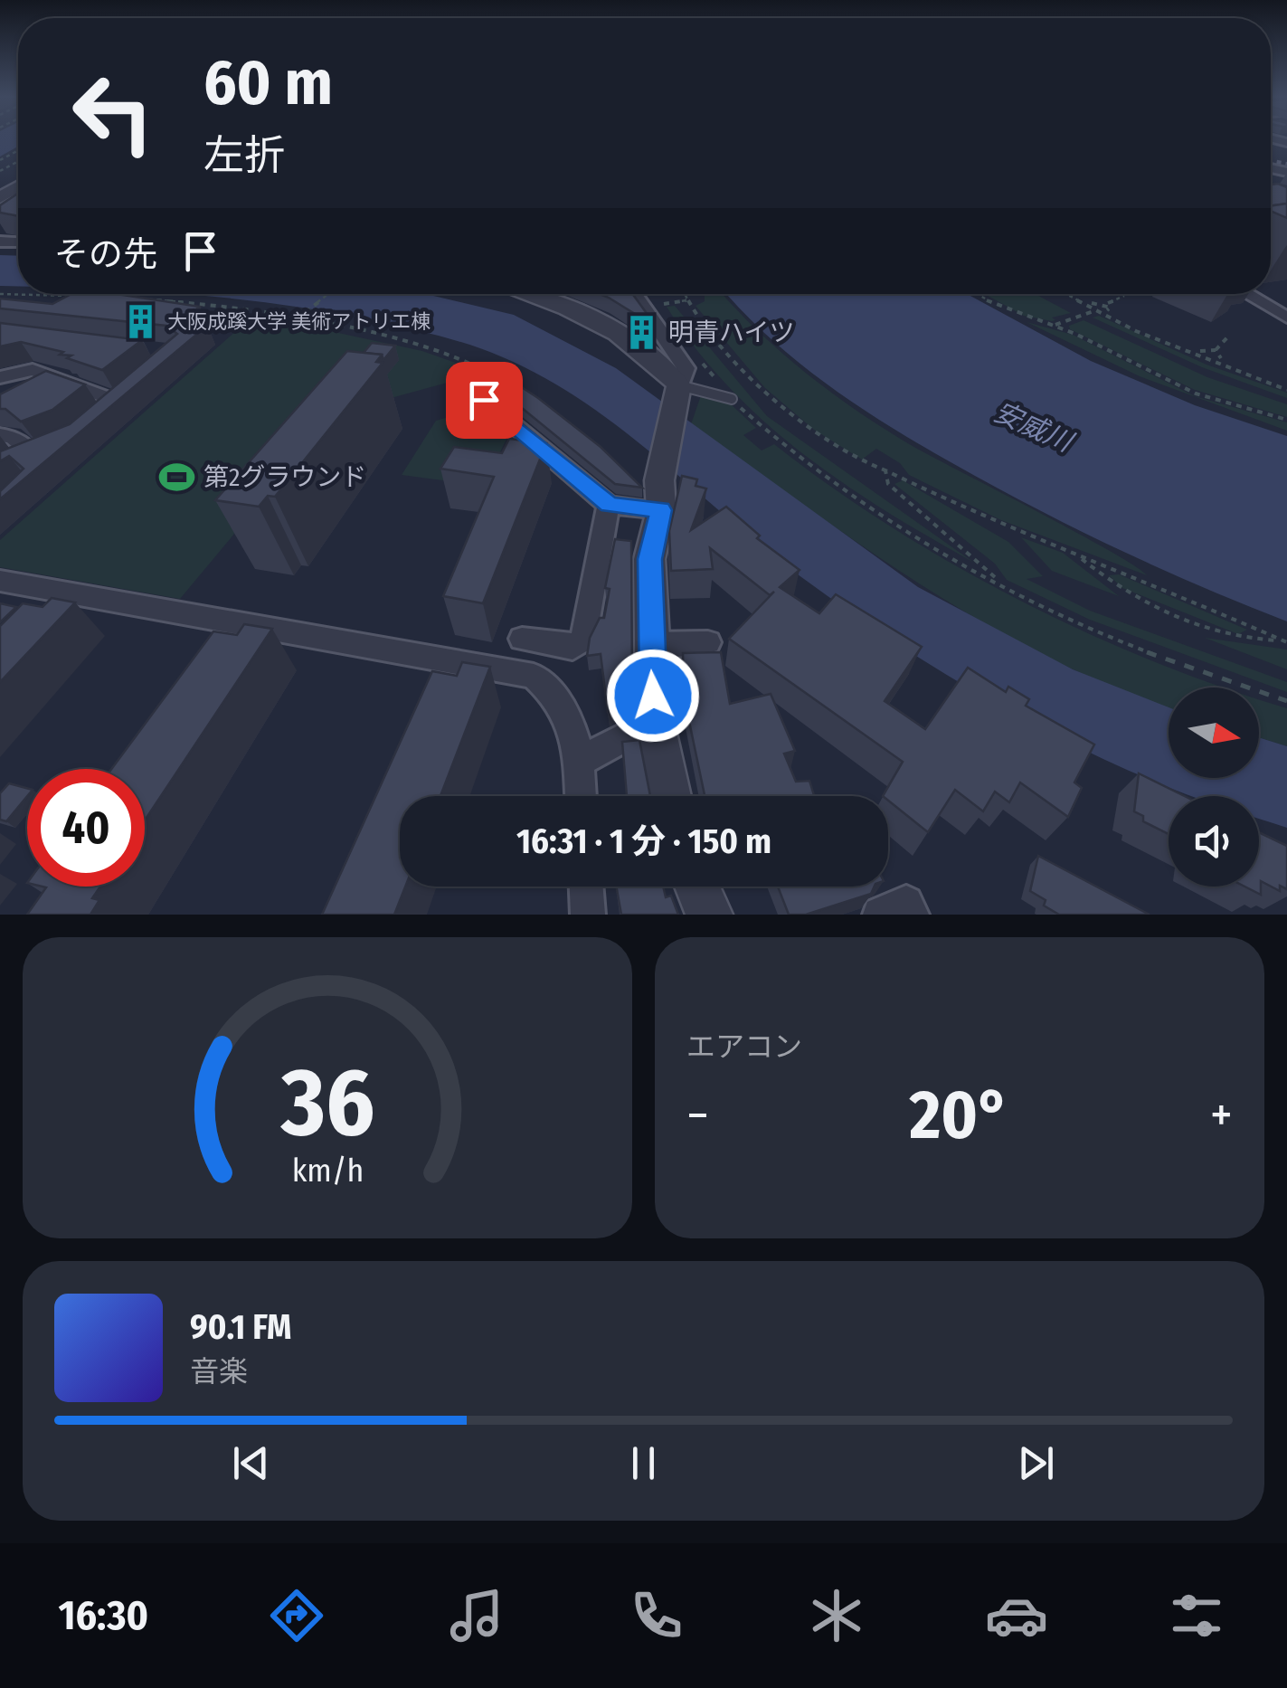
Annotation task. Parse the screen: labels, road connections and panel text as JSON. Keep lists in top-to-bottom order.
{
  "water": ["安威川"],
  "places": {
    "building": ["大阪成蹊大学 美術アトリエ棟", "明青ハイツ"],
    "sports": ["第2グラウンド"]
  },
  "north": "right",
  "page": {
    "turn": ["60 m", "左折"],
    "then": "その先",
    "limit": "40",
    "trip": "16:31 · 1 分 · 150 m",
    "tile": "エアコン",
    "heat": ["−", "20°", "+"],
    "song": ["90.1 FM", "音楽"],
    "tabs": "16:30",
    "gauge": ["36", "km/h"]
  }
}
